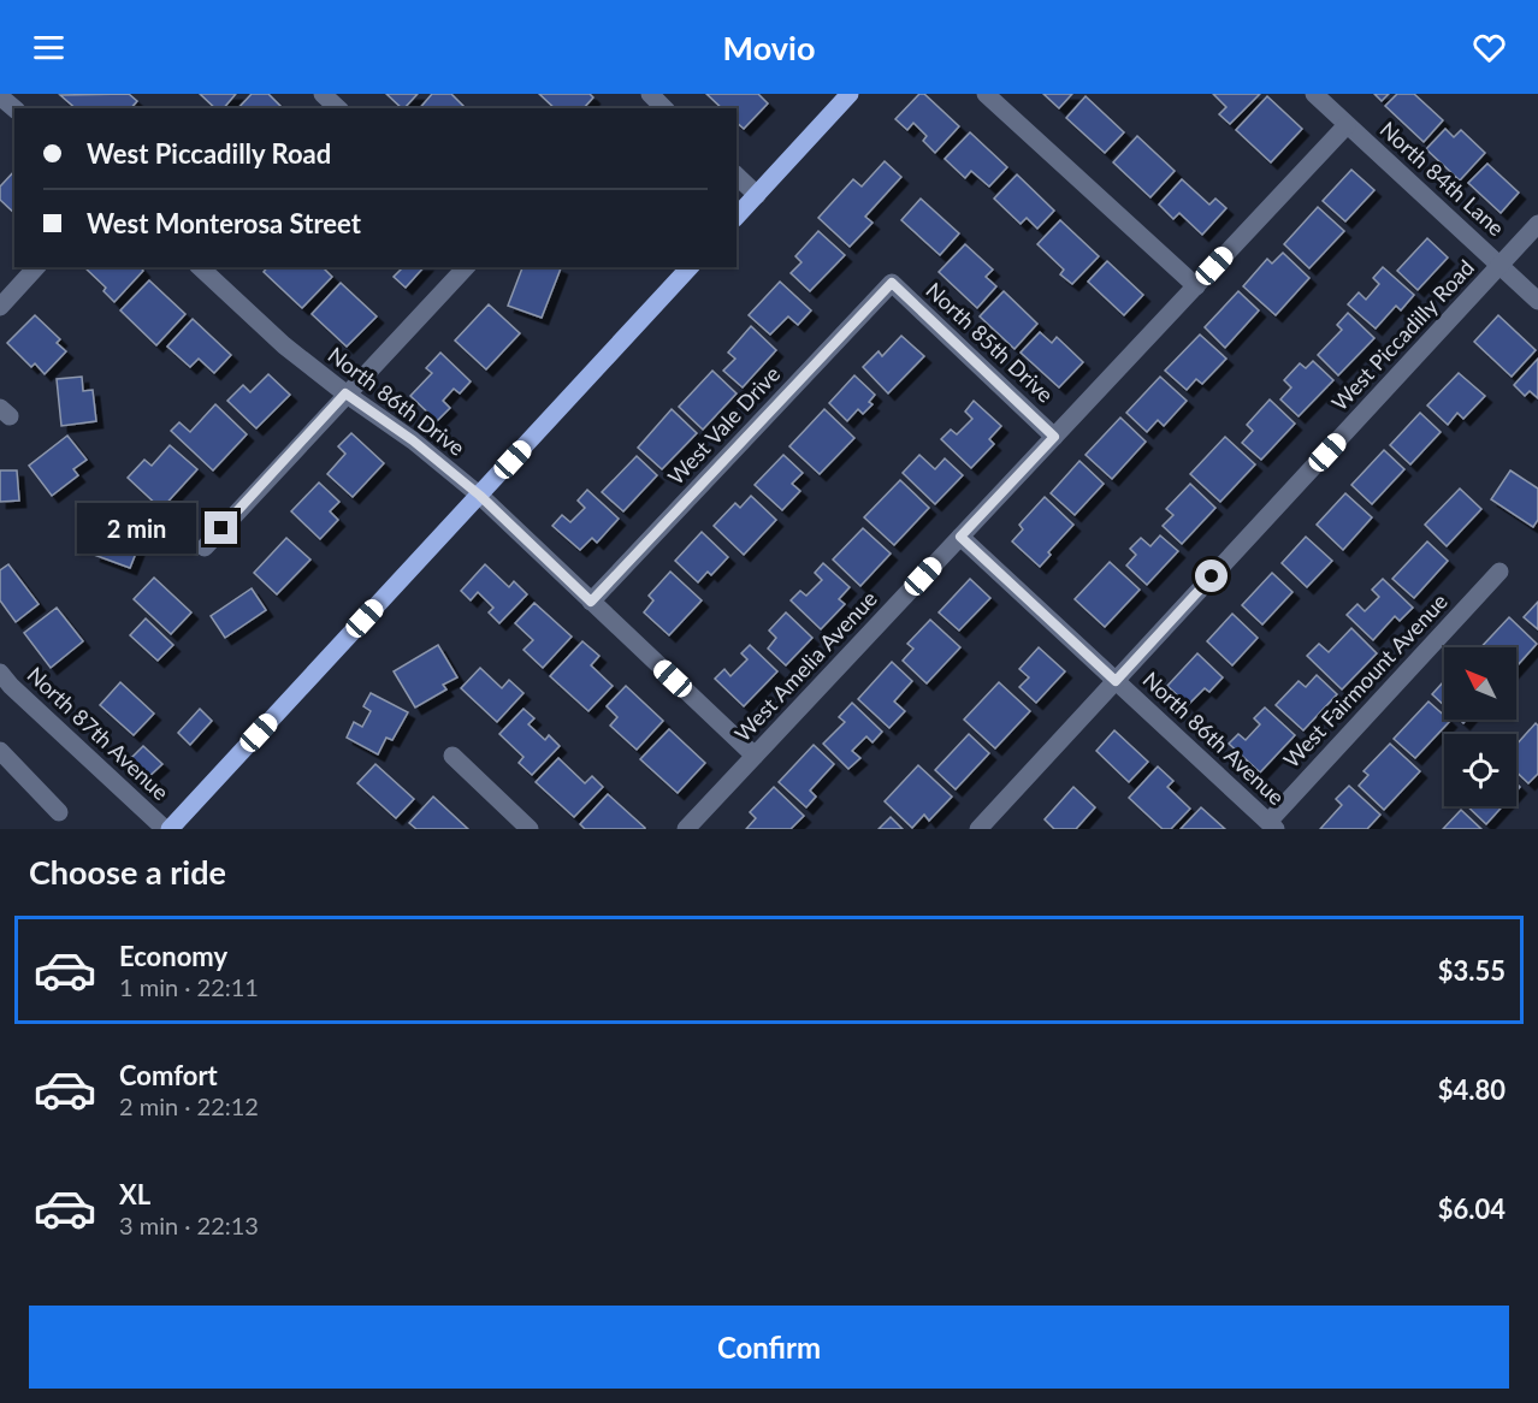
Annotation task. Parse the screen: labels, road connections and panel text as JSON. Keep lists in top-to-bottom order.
{
  "streets": {
    "street": [
      "North 84th Lane",
      "West Piccadilly Road",
      "North 85th Drive",
      "North 86th Drive",
      "West Vale Drive",
      "West Amelia Avenue",
      "West Fairmount Avenue",
      "North 87th Avenue",
      "North 86th Avenue"
    ]
  },
  "crossings": [
    ["North 84th Lane", "West Piccadilly Road"],
    ["North 84th Lane", "West Amelia Avenue"],
    ["West Piccadilly Road", "North 86th Avenue"],
    ["North 85th Drive", "West Vale Drive"],
    ["North 85th Drive", "West Amelia Avenue"],
    ["North 86th Drive", "West Vale Drive"],
    ["North 86th Drive", "West Amelia Avenue"],
    ["West Amelia Avenue", "North 86th Avenue"],
    ["West Fairmount Avenue", "North 86th Avenue"]
  ],
  "north": "top left",
  "page": {
    "header": "Movio",
    "banner": ["West Piccadilly Road", "West Monterosa Street"],
    "bubble": "2 min",
    "heading": "Choose a ride",
    "list": [
      {
        "name": "Economy",
        "note": "1 min · 22:11",
        "value": "$3.55"
      },
      {
        "name": "Comfort",
        "note": "2 min · 22:12",
        "value": "$4.80"
      },
      {
        "name": "XL",
        "note": "3 min · 22:13",
        "value": "$6.04"
      }
    ],
    "buttons": "Confirm"
  }
}
